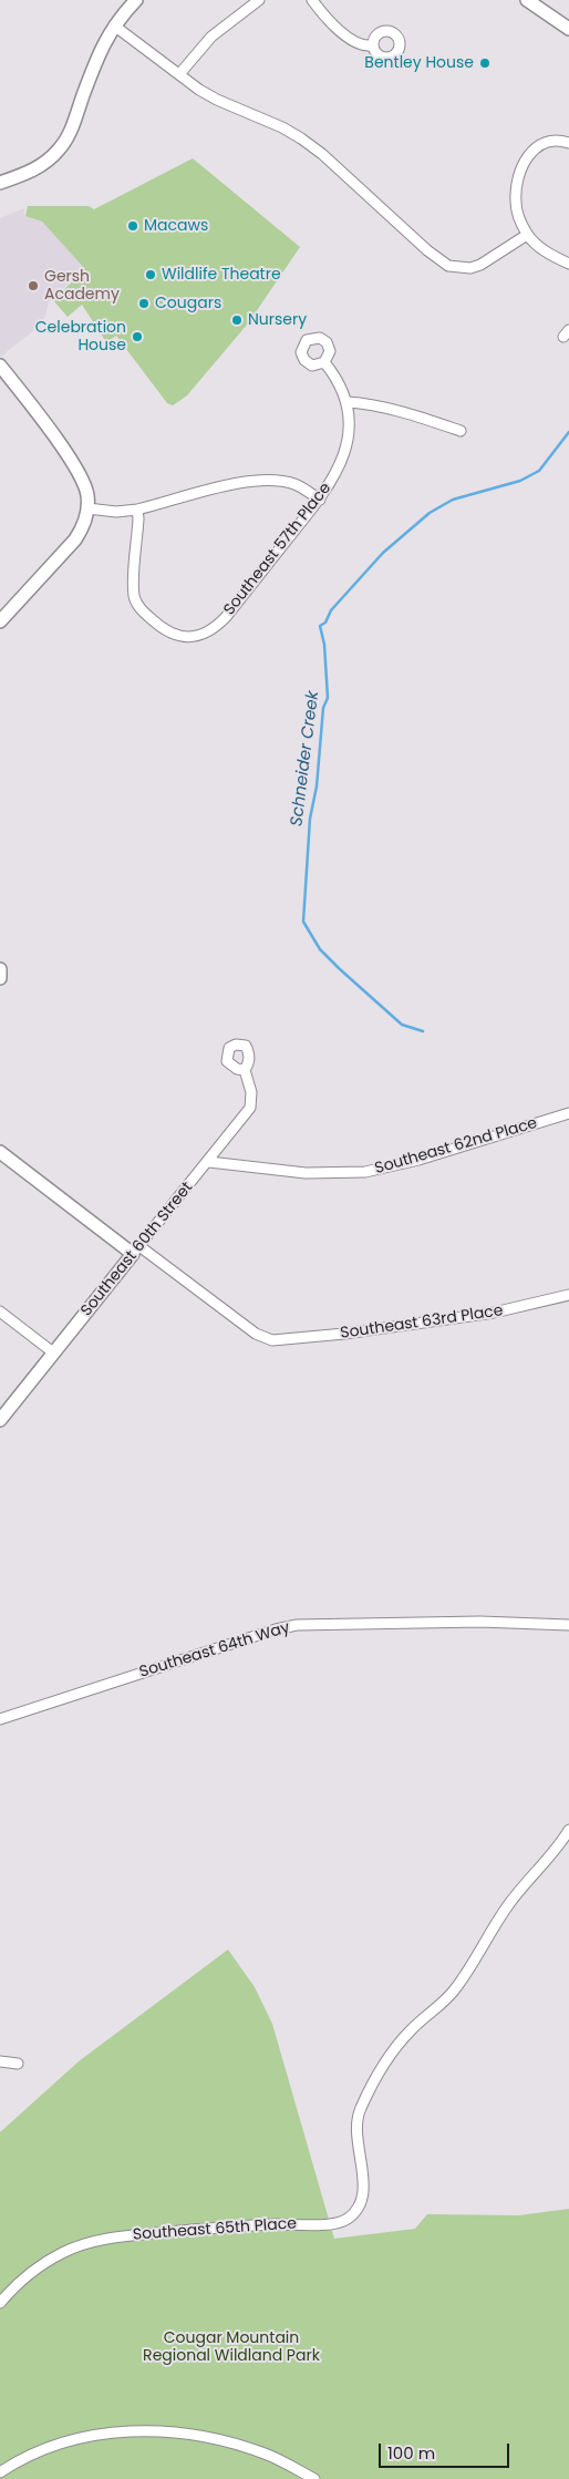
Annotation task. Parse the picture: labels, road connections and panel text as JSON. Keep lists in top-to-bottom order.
{
  "streets": {
    "street": [
      "Southeast 57th Place",
      "Southeast 62nd Place",
      "Southeast 60th Street",
      "Southeast 63rd Place",
      "Southeast 64th Way",
      "Southeast 65th Place"
    ]
  },
  "crossings": [
    ["Southeast 62nd Place", "Southeast 60th Street"],
    ["Southeast 60th Street", "Southeast 63rd Place"]
  ],
  "water": ["Schneider Creek"],
  "parks": ["Cougar Mountain Regional Wildland Park"],
  "places": [
    "Bentley House",
    "Macaws",
    "Wildlife Theatre",
    "Gersh Academy",
    "Cougars",
    "Nursery",
    "Celebration House"
  ],
  "scale_bar": "100 m"
}
